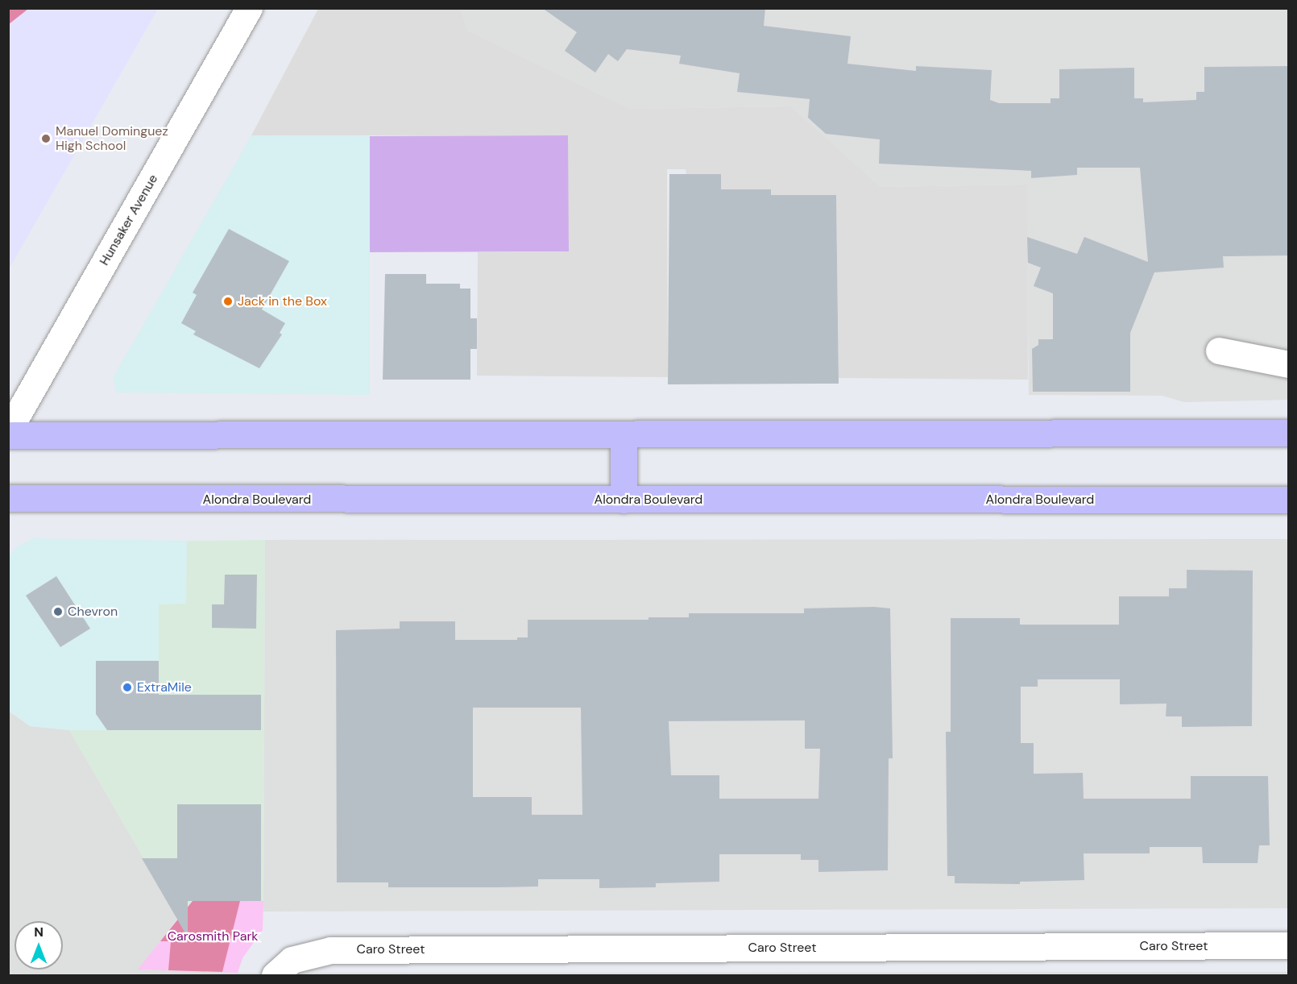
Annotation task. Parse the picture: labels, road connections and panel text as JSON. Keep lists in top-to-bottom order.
{
  "streets": {
    "main road": ["Alondra Boulevard"],
    "street": ["Hunsaker Avenue", "Caro Street"]
  },
  "parks": ["Carosmith Park"],
  "places": [
    "Manuel Dominguez High School",
    "Jack in the Box",
    "Chevron",
    "ExtraMile"
  ],
  "north": "top"
}
